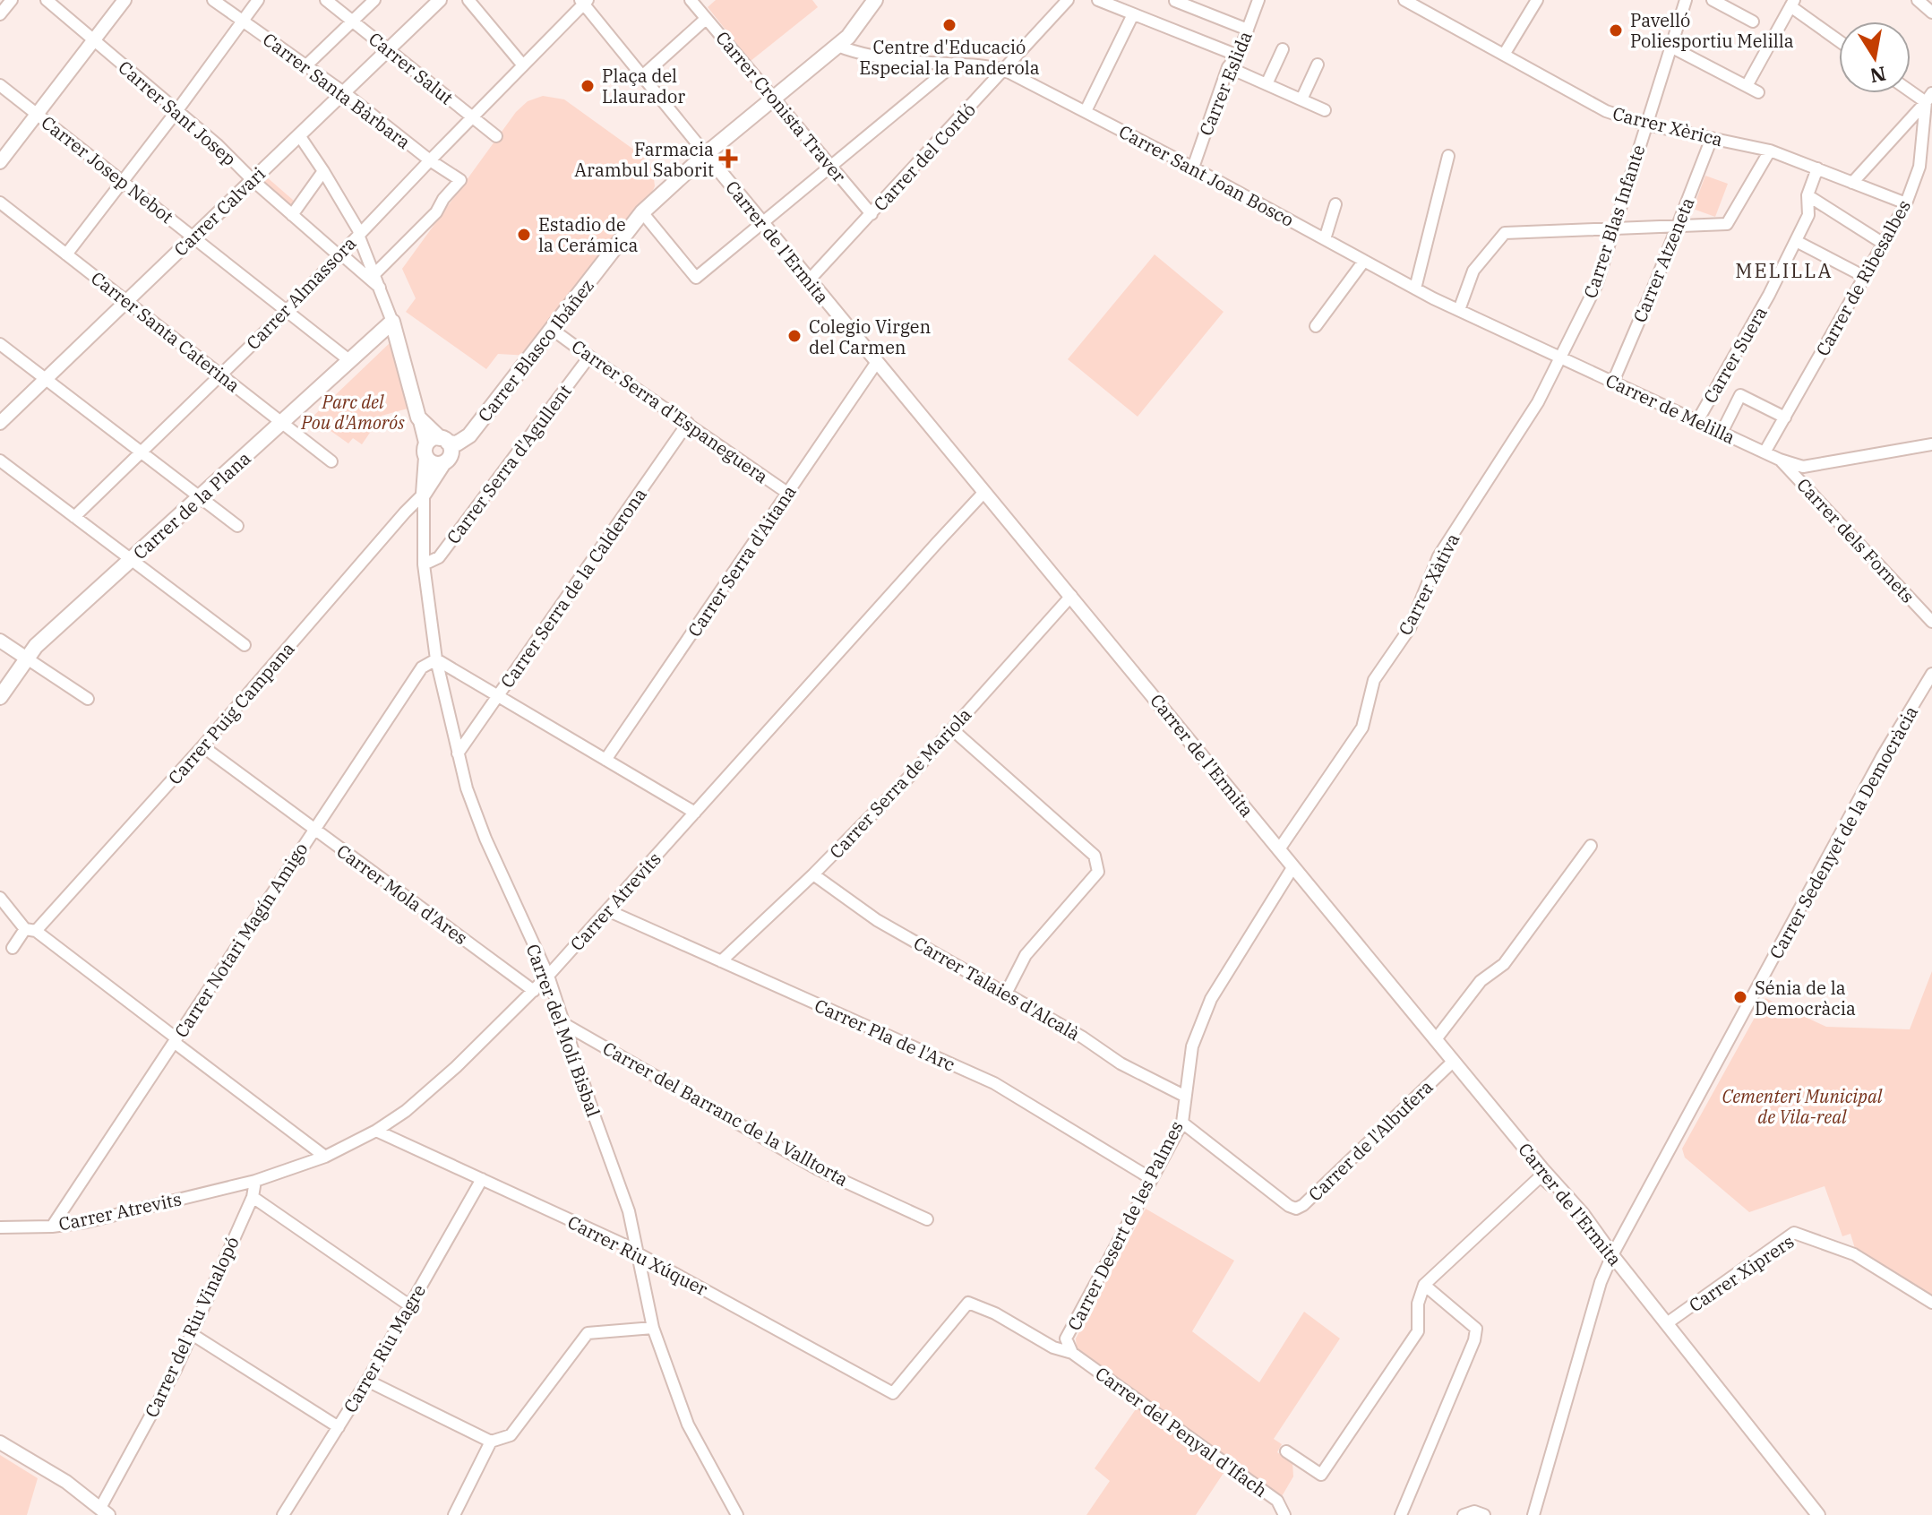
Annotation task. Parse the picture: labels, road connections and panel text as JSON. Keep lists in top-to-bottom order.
{
  "streets": {
    "main road": ["Carrer Blasco Ibáñez", "Carrer de la Plana", "Carrer del Molí Bisbal"],
    "street": [
      "Carrer Salut",
      "Carrer Eslida",
      "Carrer Santa Bàrbara",
      "Carrer Cronista Traver",
      "Carrer Sant Josep",
      "Carrer Xèrica",
      "Carrer del Cordó",
      "Carrer Josep Nebot",
      "Carrer Sant Joan Bosco",
      "Carrer Calvari",
      "Carrer Blas Infante",
      "Carrer de l'Ermita",
      "Carrer Atzeneta",
      "Carrer de Ribesalbes",
      "Carrer Almassora",
      "Carrer Santa Caterina",
      "Carrer Suera",
      "Carrer de Melilla",
      "Carrer Serra d'Espaneguera",
      "Carrer Serra d'Agullent",
      "Carrer dels Fornets",
      "Carrer Serra d'Aitana",
      "Carrer Xàtiva",
      "Carrer Serra de la Calderona",
      "Carrer Puig Campana",
      "Carrer Serra de Mariola",
      "Carrer Sedenyet de la Democràcia",
      "Carrer Mola d'Ares",
      "Carrer Atrevits",
      "Carrer Notari Magín Amigo",
      "Carrer Talaies d'Alcalà",
      "Carrer Pla de l'Arc",
      "Carrer del Barranc de la Valltorta",
      "Carrer de l'Albufera",
      "Carrer Desert de les Palmes",
      "Carrer Riu Xúquer",
      "Carrer Xiprers",
      "Carrer del Riu Vinalopó",
      "Carrer Riu Magre",
      "Carrer del Penyal d'Ifach"
    ]
  },
  "crossings": [
    ["Carrer Salut", "Carrer Calvari"],
    ["Carrer Salut", "Carrer Almassora"],
    ["Carrer Eslida", "Carrer Sant Joan Bosco"],
    ["Carrer Santa Bàrbara", "Carrer Calvari"],
    ["Carrer Santa Bàrbara", "Carrer Almassora"],
    ["Carrer Santa Bàrbara", "Carrer del Molí Bisbal"],
    ["Carrer Cronista Traver", "Carrer del Cordó"],
    ["Carrer Cronista Traver", "Carrer Blasco Ibáñez"],
    ["Carrer Sant Josep", "Carrer Calvari"],
    ["Carrer Sant Josep", "Carrer Almassora"],
    ["Carrer Sant Josep", "Carrer del Molí Bisbal"],
    ["Carrer Xèrica", "Carrer Blas Infante"],
    ["Carrer Xèrica", "Carrer Atzeneta"],
    ["Carrer Xèrica", "Carrer de Ribesalbes"],
    ["Carrer Xèrica", "Carrer Suera"],
    ["Carrer del Cordó", "Carrer Sant Joan Bosco"],
    ["Carrer del Cordó", "Carrer de l'Ermita"],
    ["Carrer Josep Nebot", "Carrer Calvari"],
    ["Carrer Josep Nebot", "Carrer Almassora"],
    ["Carrer Josep Nebot", "Carrer de la Plana"],
    ["Carrer Sant Joan Bosco", "Carrer Blas Infante"],
    ["Carrer Sant Joan Bosco", "Carrer Blasco Ibáñez"],
    ["Carrer Sant Joan Bosco", "Carrer de Melilla"],
    ["Carrer Sant Joan Bosco", "Carrer Xàtiva"],
    ["Carrer Calvari", "Carrer Santa Caterina"],
    ["Carrer Calvari", "Carrer del Molí Bisbal"],
    ["Carrer Blas Infante", "Carrer de Melilla"],
    ["Carrer Blas Infante", "Carrer Xàtiva"],
    ["Carrer de l'Ermita", "Carrer Blasco Ibáñez"],
    ["Carrer de l'Ermita", "Carrer Serra d'Aitana"],
    ["Carrer de l'Ermita", "Carrer Xàtiva"],
    ["Carrer de l'Ermita", "Carrer Serra de Mariola"],
    ["Carrer de l'Ermita", "Carrer Sedenyet de la Democràcia"],
    ["Carrer de l'Ermita", "Carrer Atrevits"],
    ["Carrer de l'Ermita", "Carrer de l'Albufera"],
    ["Carrer de l'Ermita", "Carrer Desert de les Palmes"],
    ["Carrer de l'Ermita", "Carrer Xiprers"],
    ["Carrer Atzeneta", "Carrer de Melilla"],
    ["Carrer de Ribesalbes", "Carrer de Melilla"],
    ["Carrer Almassora", "Carrer Santa Caterina"],
    ["Carrer Almassora", "Carrer del Molí Bisbal"],
    ["Carrer Santa Caterina", "Carrer de la Plana"],
    ["Carrer Blasco Ibáñez", "Carrer Serra d'Espaneguera"],
    ["Carrer Blasco Ibáñez", "Carrer del Molí Bisbal"],
    ["Carrer Suera", "Carrer de Melilla"],
    ["Carrer de Melilla", "Carrer dels Fornets"],
    ["Carrer de Melilla", "Carrer Xàtiva"],
    ["Carrer Serra d'Espaneguera", "Carrer Serra d'Agullent"],
    ["Carrer Serra d'Espaneguera", "Carrer Serra d'Aitana"],
    ["Carrer Serra d'Espaneguera", "Carrer Serra de la Calderona"],
    ["Carrer Serra d'Agullent", "Carrer del Molí Bisbal"],
    ["Carrer de la Plana", "Carrer del Molí Bisbal"],
    ["Carrer Serra de la Calderona", "Carrer del Molí Bisbal"],
    ["Carrer Puig Campana", "Carrer Mola d'Ares"],
    ["Carrer Puig Campana", "Carrer del Molí Bisbal"],
    ["Carrer Serra de Mariola", "Carrer Talaies d'Alcalà"],
    ["Carrer Serra de Mariola", "Carrer Pla de l'Arc"],
    ["Carrer Mola d'Ares", "Carrer Atrevits"],
    ["Carrer Mola d'Ares", "Carrer Notari Magín Amigo"],
    ["Carrer Atrevits", "Carrer Notari Magín Amigo"],
    ["Carrer Atrevits", "Carrer del Molí Bisbal"],
    ["Carrer Atrevits", "Carrer Pla de l'Arc"],
    ["Carrer Atrevits", "Carrer Riu Xúquer"],
    ["Carrer Atrevits", "Carrer del Riu Vinalopó"],
    ["Carrer Notari Magín Amigo", "Carrer del Molí Bisbal"],
    ["Carrer Talaies d'Alcalà", "Carrer Desert de les Palmes"],
    ["Carrer del Molí Bisbal", "Carrer del Barranc de la Valltorta"],
    ["Carrer del Molí Bisbal", "Carrer Riu Xúquer"],
    ["Carrer Pla de l'Arc", "Carrer Desert de les Palmes"],
    ["Carrer de l'Albufera", "Carrer Desert de les Palmes"],
    ["Carrer Desert de les Palmes", "Carrer del Penyal d'Ifach"],
    ["Carrer Riu Xúquer", "Carrer Riu Magre"],
    ["Carrer Riu Xúquer", "Carrer del Penyal d'Ifach"]
  ],
  "districts": ["MELILLA"],
  "parks": ["Parc del Pou d'Amorós", "Cementeri Municipal de Vila-real"],
  "places": {
    "other": [
      "Centre d'Educació Especial la Panderola",
      "Pavelló Poliesportiu Melilla",
      "Plaça del Llaurador",
      "Estadio de la Cerámica",
      "Colegio Virgen del Carmen",
      "Sénia de la Democràcia"
    ],
    "health": ["Farmacia Arambul Saborit"]
  },
  "north": "bottom"
}
